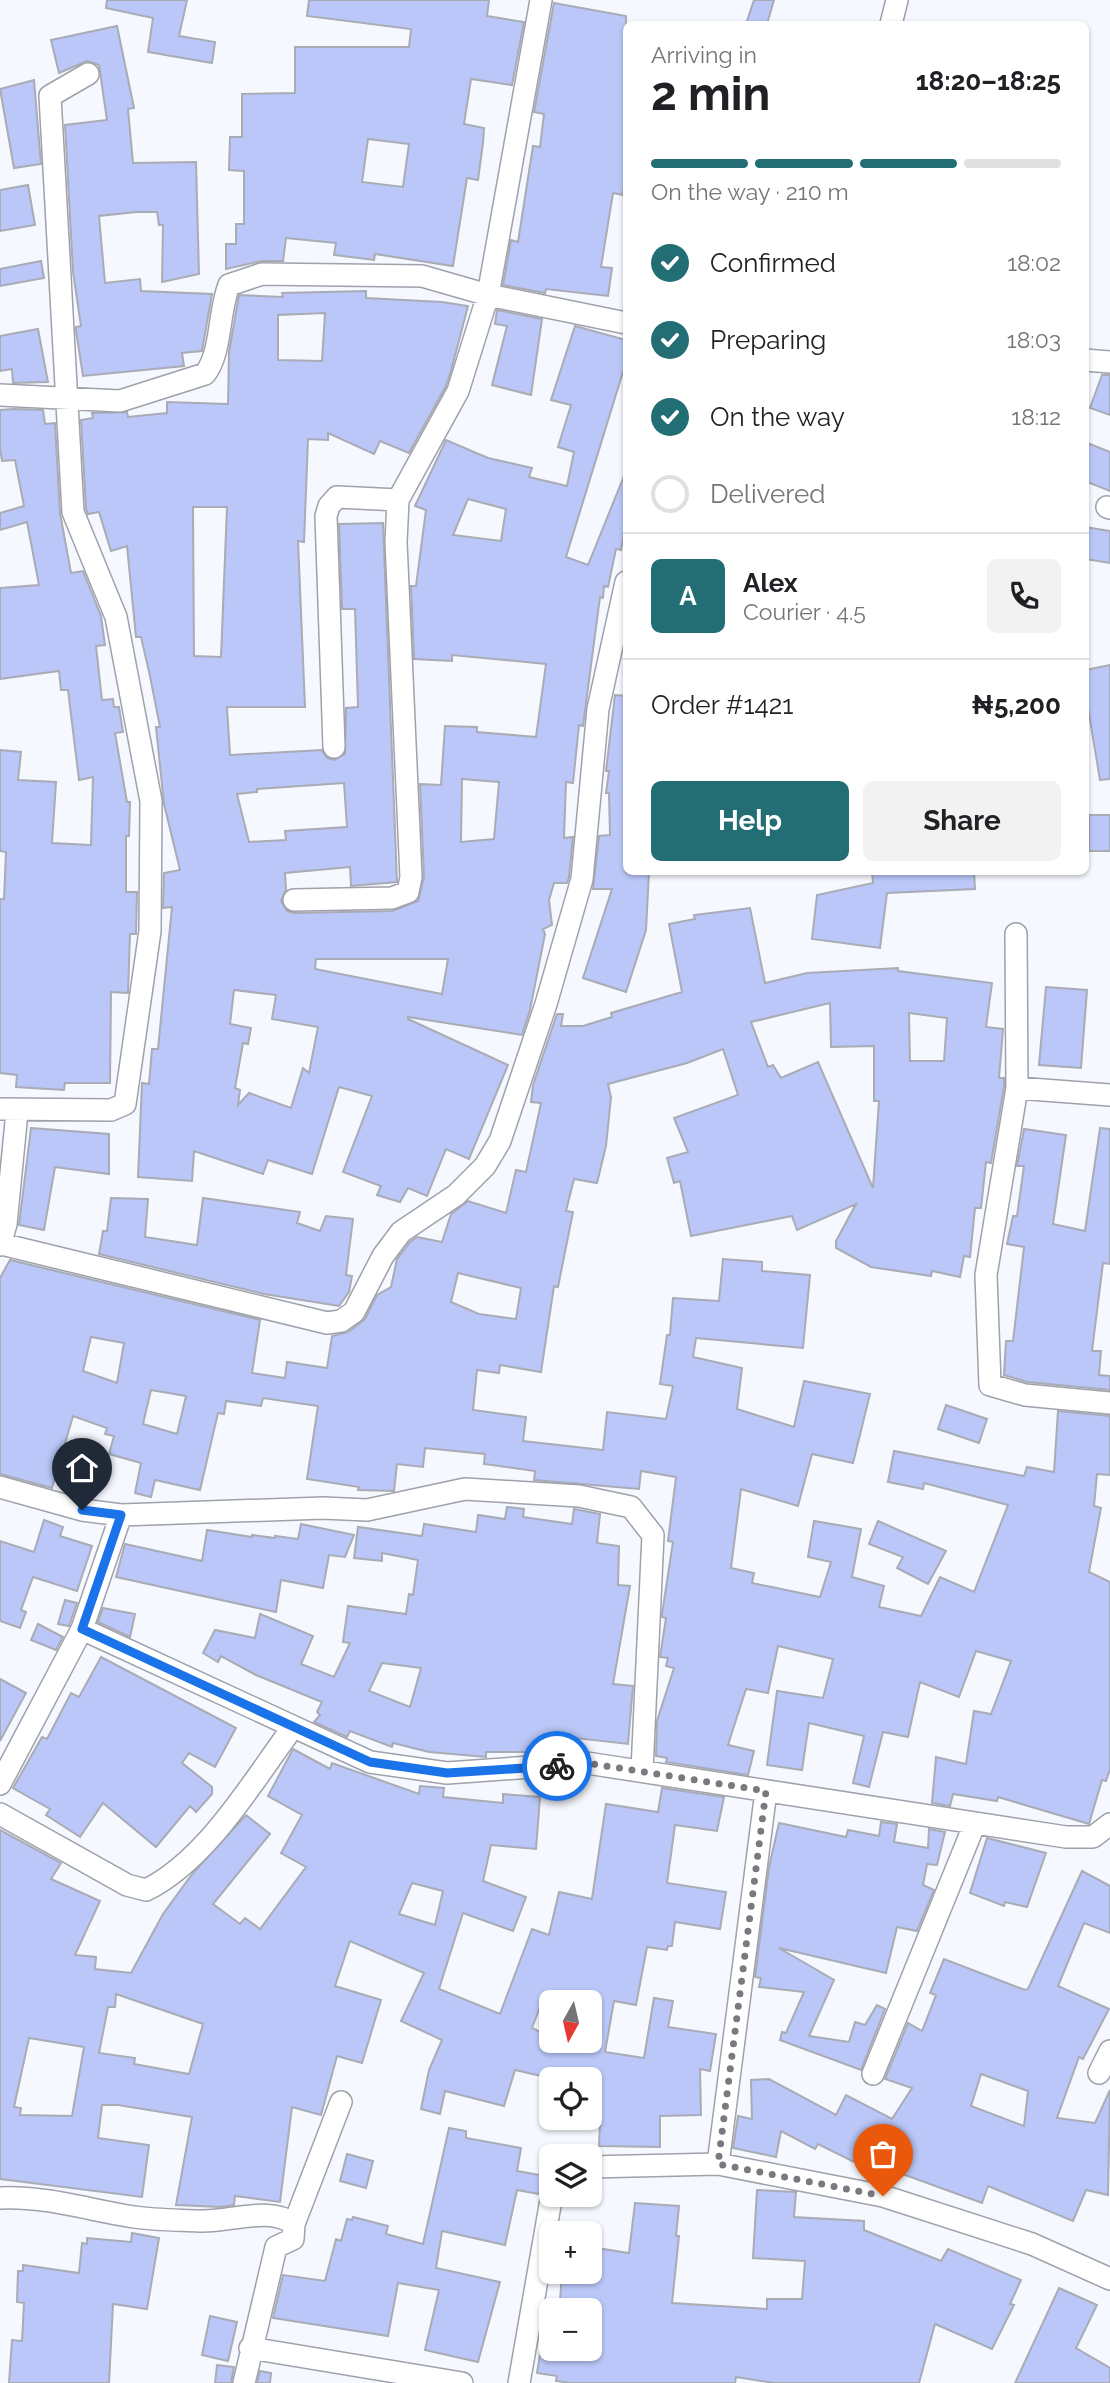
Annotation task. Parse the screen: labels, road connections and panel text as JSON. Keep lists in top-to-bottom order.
{
  "north": "bottom",
  "page": {
    "heading": ["2 min", "Arriving in", "18:20–18:25"],
    "panel": [
      "Alex",
      "Courier · 4.5",
      "Order #1421",
      "₦5,200"
    ],
    "bar": "On the way · 210 m",
    "list": [
      ["Confirmed", "18:02"],
      ["Preparing", "18:03"],
      ["On the way", "18:12"],
      "Delivered"
    ],
    "round": "A",
    "buttons": ["Help", "Share"],
    "map_buttons": ["+", "−"]
  }
}
